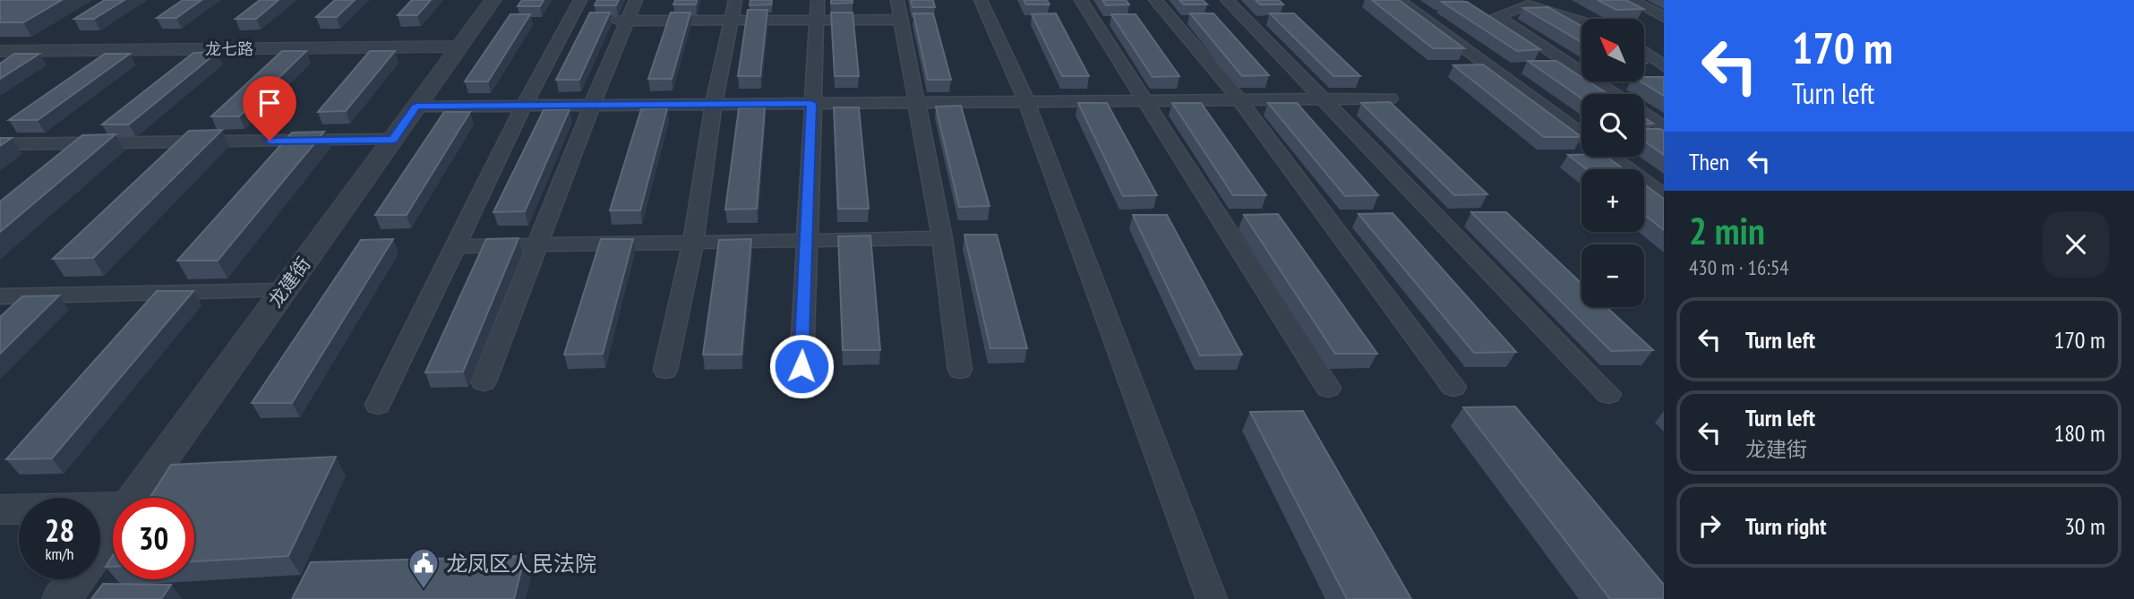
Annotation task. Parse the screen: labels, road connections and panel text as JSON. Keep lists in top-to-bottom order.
{
  "streets": {
    "street": ["龙七路", "龙建街"]
  },
  "crossings": [
    ["龙七路", "龙建街"]
  ],
  "places": {
    "public building": ["龙凤区人民法院"]
  },
  "north": "top left",
  "page": {
    "turn": ["170 m", "Turn left"],
    "map_buttons": ["+", "−"],
    "then": "Then",
    "heading": ["2 min", "430 m · 16:54"],
    "list": [
      {
        "name": "Turn left",
        "value": "170 m"
      },
      {
        "name": "Turn left",
        "note": "龙建街",
        "value": "180 m"
      },
      {
        "name": "Turn right",
        "value": "30 m"
      }
    ],
    "speed": "28 km/h",
    "limit": "30"
  }
}
